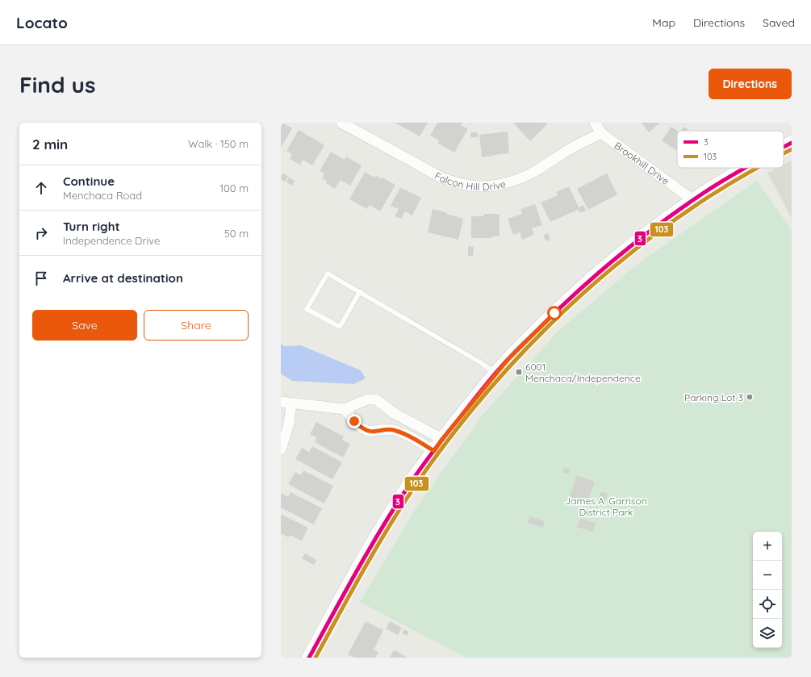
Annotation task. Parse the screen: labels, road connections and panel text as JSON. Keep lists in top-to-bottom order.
{
  "streets": {
    "street": ["Brookhill Drive", "Falcon Hill Drive"]
  },
  "crossings": [
    ["Brookhill Drive", "Falcon Hill Drive"]
  ],
  "parks": ["James A. Garrison District Park"],
  "places": {
    "transit": ["6001 Menchaca/Independence"],
    "other": ["Parking Lot 3"]
  },
  "lines": ["transit line 3", "transit line 103"],
  "legend": ["3", "103"],
  "page": {
    "header": "Locato",
    "nav": ["Map", "Directions", "Saved"],
    "buttons": [
      "Directions",
      ["Save", "Share"]
    ],
    "title": "Find us",
    "heading": ["2 min", "Walk · 150 m"],
    "list": [
      ["Continue", "Menchaca Road", "100 m"],
      ["Turn right", "Independence Drive", "50 m"],
      "Arrive at destination"
    ],
    "map_buttons": ["+", "−"]
  }
}
